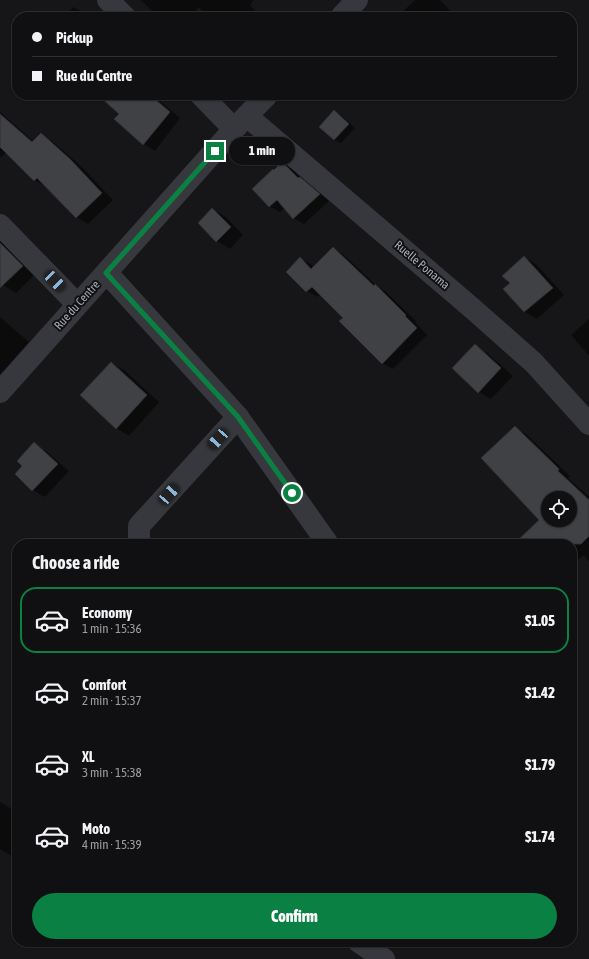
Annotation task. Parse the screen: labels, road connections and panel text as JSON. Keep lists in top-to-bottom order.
{
  "streets": {
    "street": ["Ruelle Ponama", "Rue du Centre"]
  },
  "crossings": [
    ["Ruelle Ponama", "Rue du Centre"]
  ],
  "page": {
    "banner": ["Pickup", "Rue du Centre"],
    "bubble": "1 min",
    "heading": "Choose a ride",
    "list": [
      {
        "name": "Economy",
        "note": "1 min · 15:36",
        "value": "$1.05"
      },
      {
        "name": "Comfort",
        "note": "2 min · 15:37",
        "value": "$1.42"
      },
      {
        "name": "XL",
        "note": "3 min · 15:38",
        "value": "$1.79"
      },
      {
        "name": "Moto",
        "note": "4 min · 15:39",
        "value": "$1.74"
      }
    ],
    "buttons": "Confirm"
  }
}
